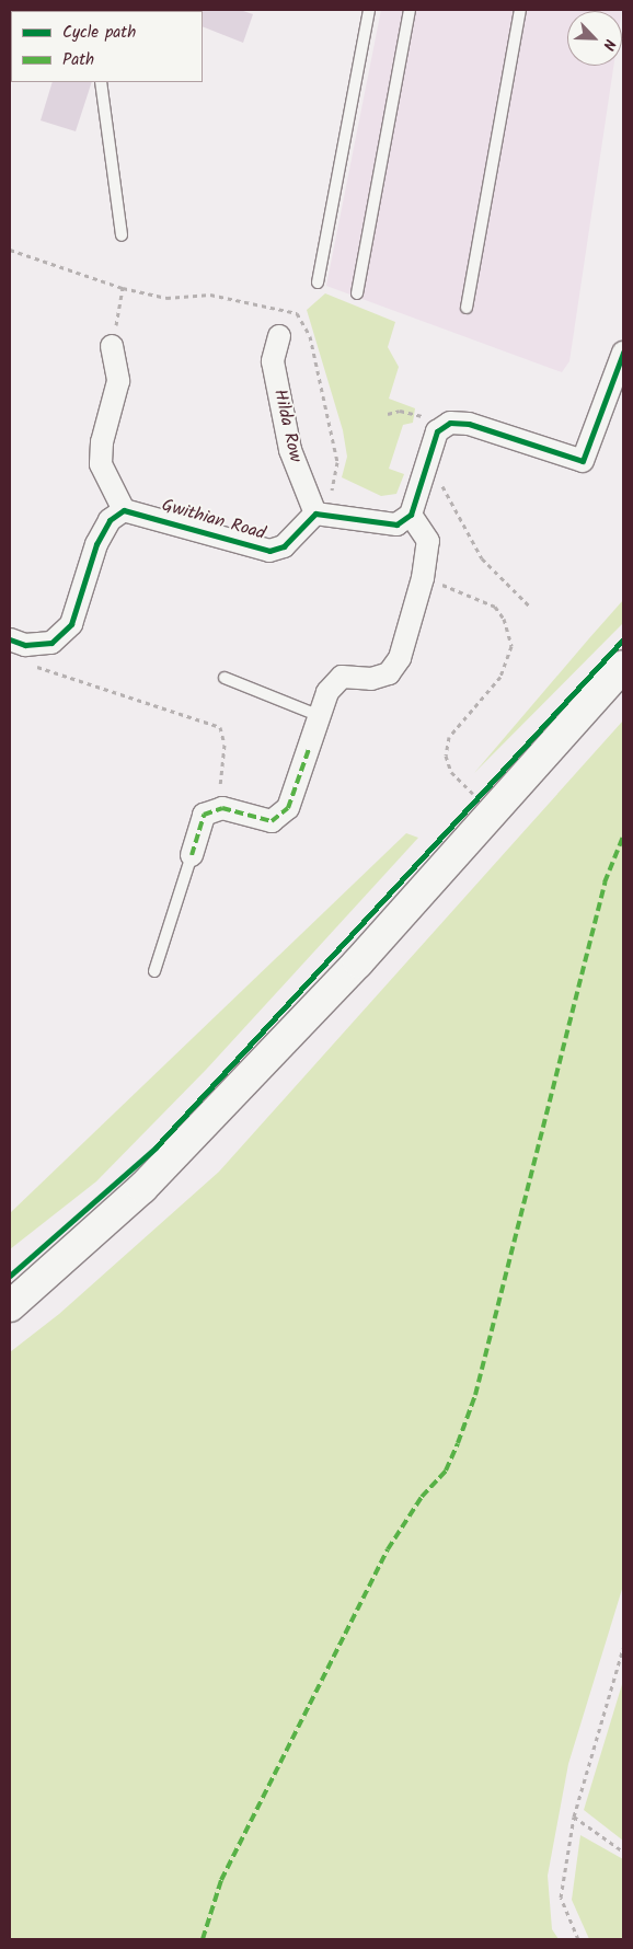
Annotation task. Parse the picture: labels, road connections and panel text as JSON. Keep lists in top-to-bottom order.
{
  "streets": {
    "street": ["Hilda Row", "Gwithian Road"]
  },
  "crossings": [
    ["Hilda Row", "Gwithian Road"]
  ],
  "legend": ["Cycle path", "Path"],
  "north": "bottom right"
}
